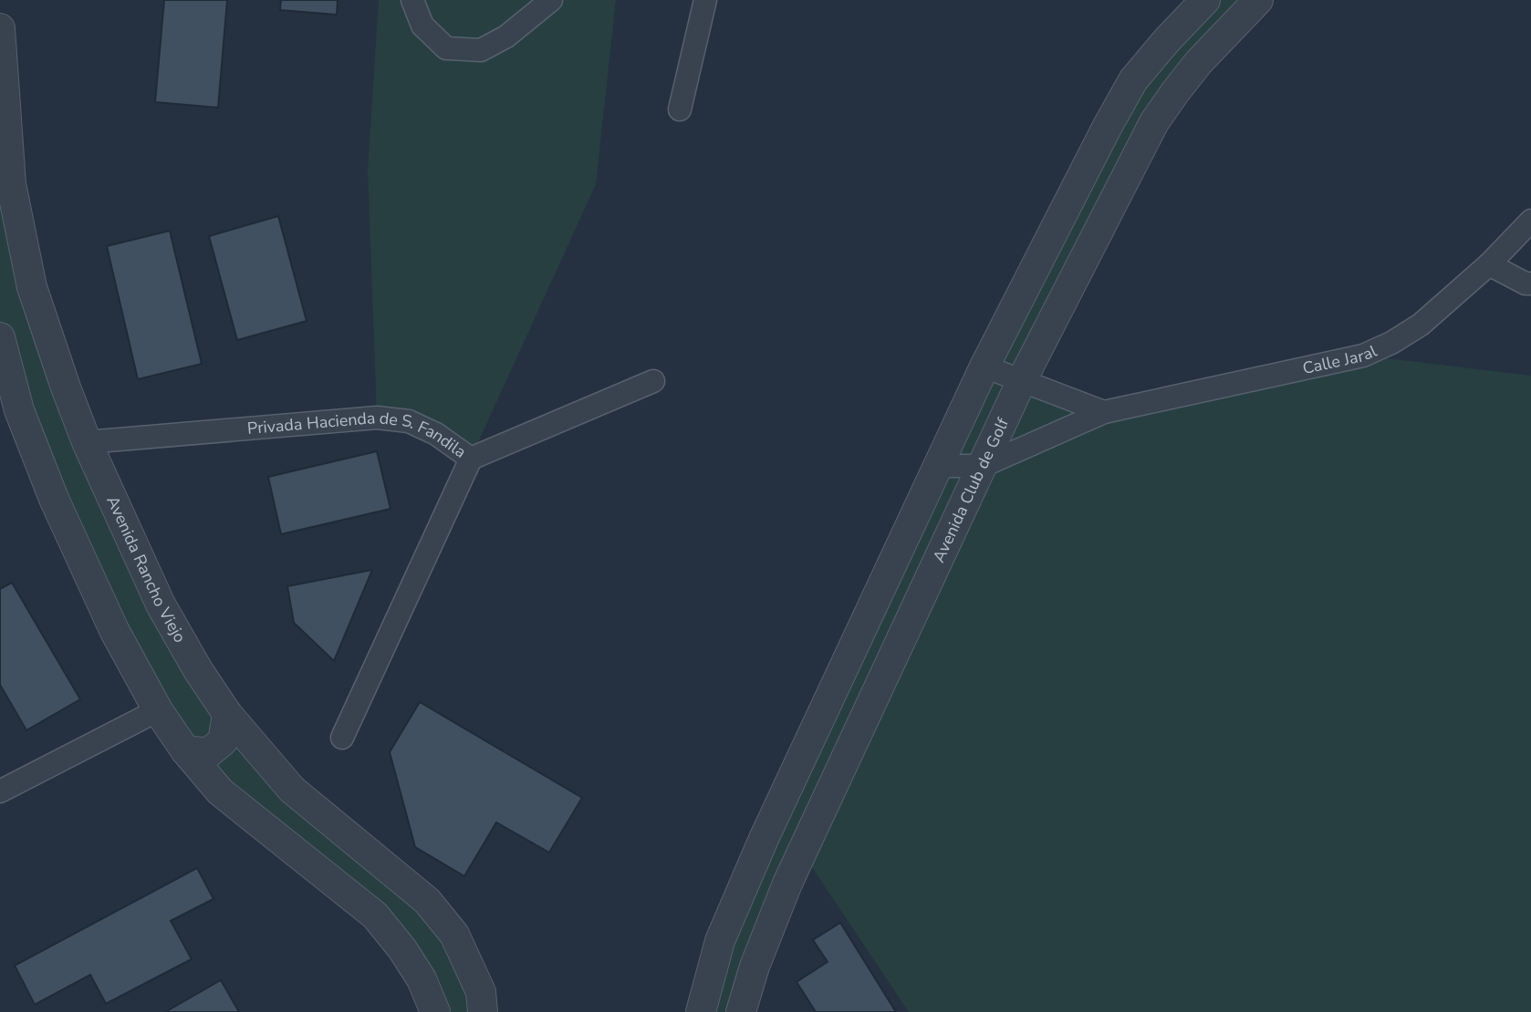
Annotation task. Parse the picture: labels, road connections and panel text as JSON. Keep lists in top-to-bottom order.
{
  "streets": {
    "street": [
      "Calle Jaral",
      "Privada Hacienda de S. Fandila",
      "Avenida Club de Golf",
      "Avenida Rancho Viejo"
    ]
  },
  "crossings": [
    ["Calle Jaral", "Avenida Club de Golf"],
    ["Privada Hacienda de S. Fandila", "Avenida Rancho Viejo"]
  ]
}
